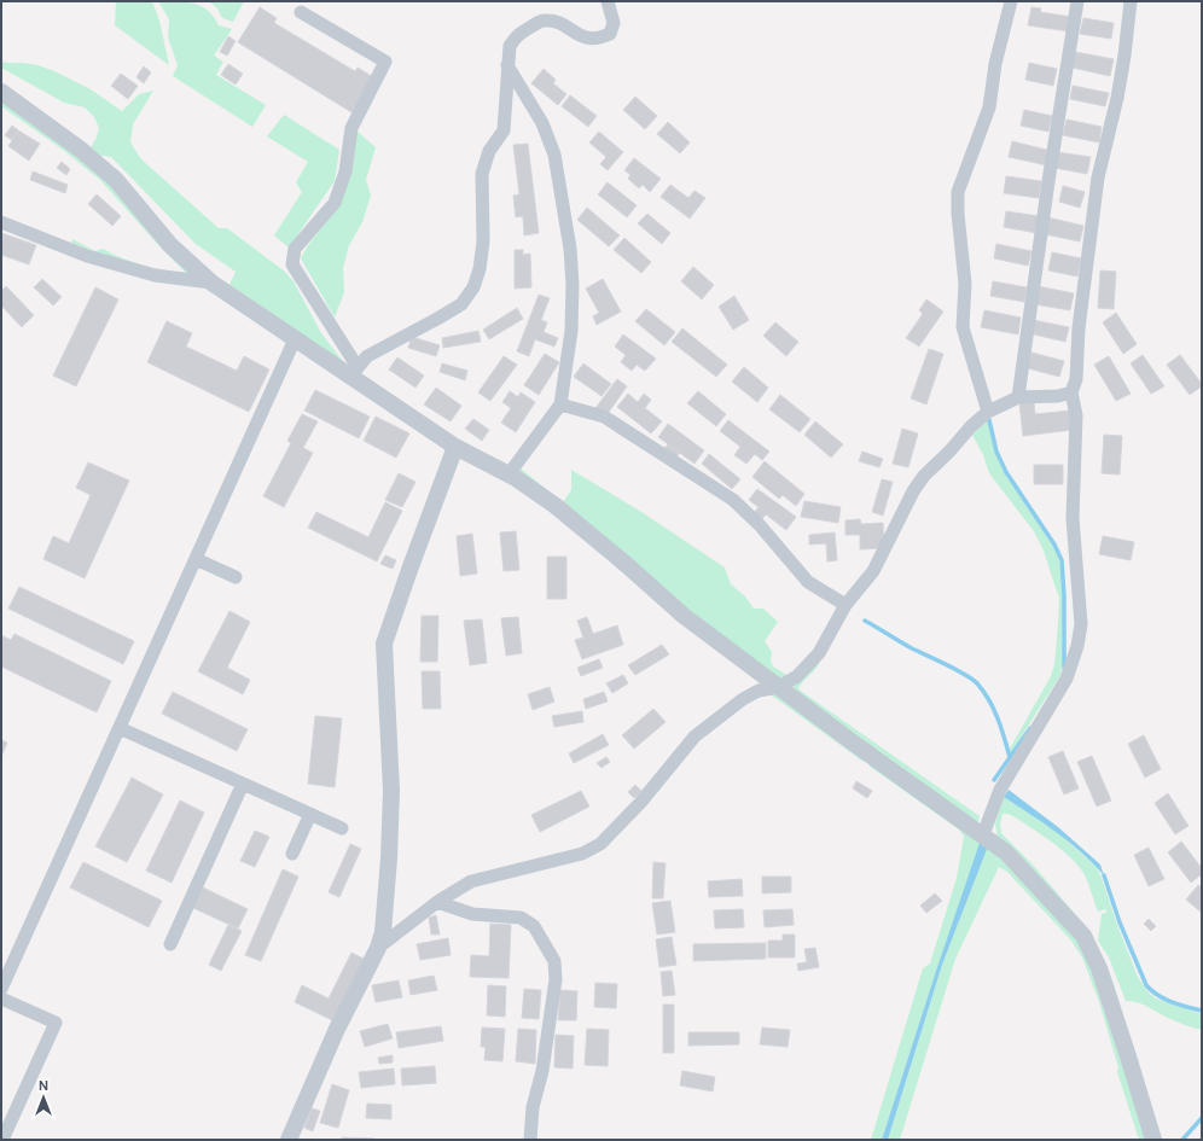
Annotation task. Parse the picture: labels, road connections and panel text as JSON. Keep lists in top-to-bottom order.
{
  "north": "top"
}
